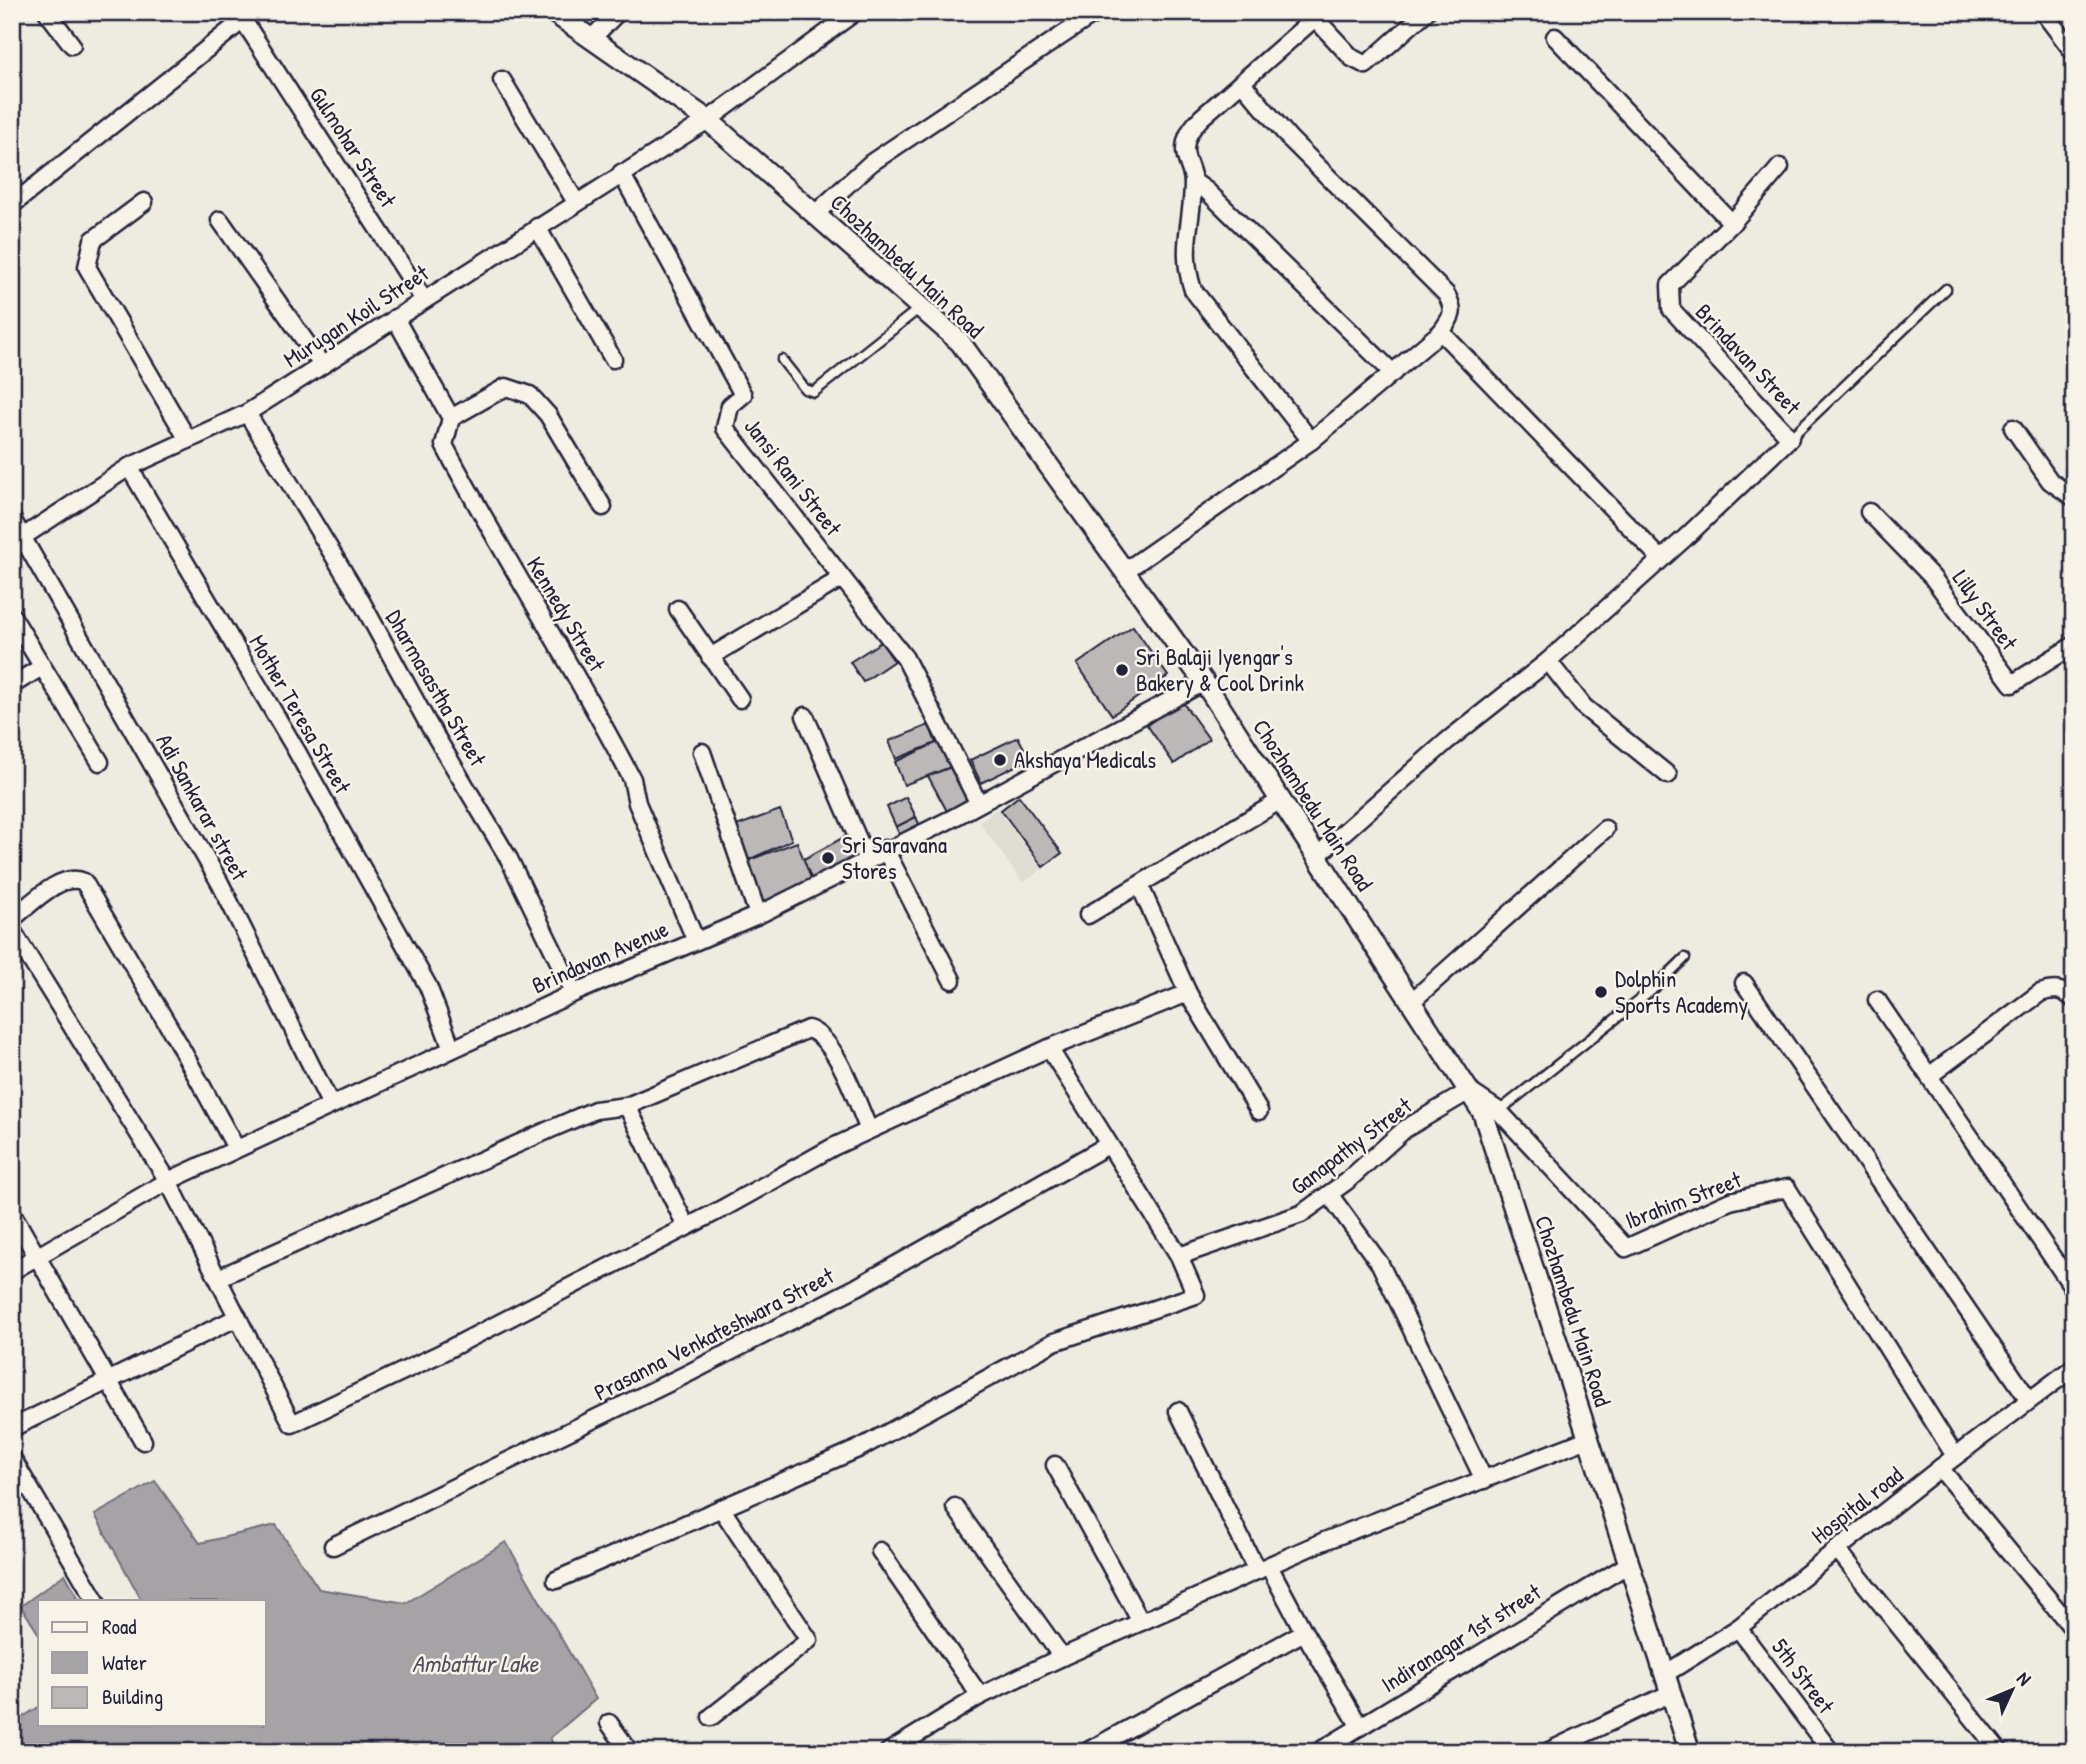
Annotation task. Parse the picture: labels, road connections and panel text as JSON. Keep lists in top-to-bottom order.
{
  "streets": {
    "street": [
      "Gulmohar Street",
      "Chozhambedu Main Road",
      "Murugan Koil Street",
      "Brindavan Street",
      "Jansi Rani Street",
      "Lilly Street",
      "Kennedy Street",
      "Dharmasastha Street",
      "Mother Teresa Street",
      "Adi Sankarar street",
      "Brindavan Avenue",
      "Ganapathy Street",
      "Ibrahim Street",
      "Prasanna Venkateshwara Street",
      "Hospital road",
      "Indiranagar 1st street",
      "5th Street"
    ]
  },
  "crossings": [
    ["Gulmohar Street", "Murugan Koil Street"],
    ["Chozhambedu Main Road", "Murugan Koil Street"],
    ["Chozhambedu Main Road", "Brindavan Street"],
    ["Chozhambedu Main Road", "Brindavan Avenue"],
    ["Chozhambedu Main Road", "Ganapathy Street"],
    ["Chozhambedu Main Road", "Ibrahim Street"],
    ["Chozhambedu Main Road", "Hospital road"],
    ["Chozhambedu Main Road", "Indiranagar 1st street"],
    ["Murugan Koil Street", "Jansi Rani Street"],
    ["Murugan Koil Street", "Dharmasastha Street"],
    ["Murugan Koil Street", "Mother Teresa Street"],
    ["Murugan Koil Street", "Adi Sankarar street"],
    ["Jansi Rani Street", "Brindavan Avenue"],
    ["Kennedy Street", "Brindavan Avenue"],
    ["Dharmasastha Street", "Brindavan Avenue"],
    ["Mother Teresa Street", "Brindavan Avenue"],
    ["Adi Sankarar street", "Brindavan Avenue"],
    ["Ganapathy Street", "Ibrahim Street"],
    ["Ibrahim Street", "Hospital road"],
    ["Hospital road", "5th Street"]
  ],
  "water": ["Ambattur Lake"],
  "places": [
    "Sri Balaji Iyengar's Bakery & Cool Drink",
    "Akshaya Medicals",
    "Sri Saravana Stores",
    "Dolphin Sports Academy"
  ],
  "legend": ["Road", "Water", "Building"],
  "north": "top right"
}
